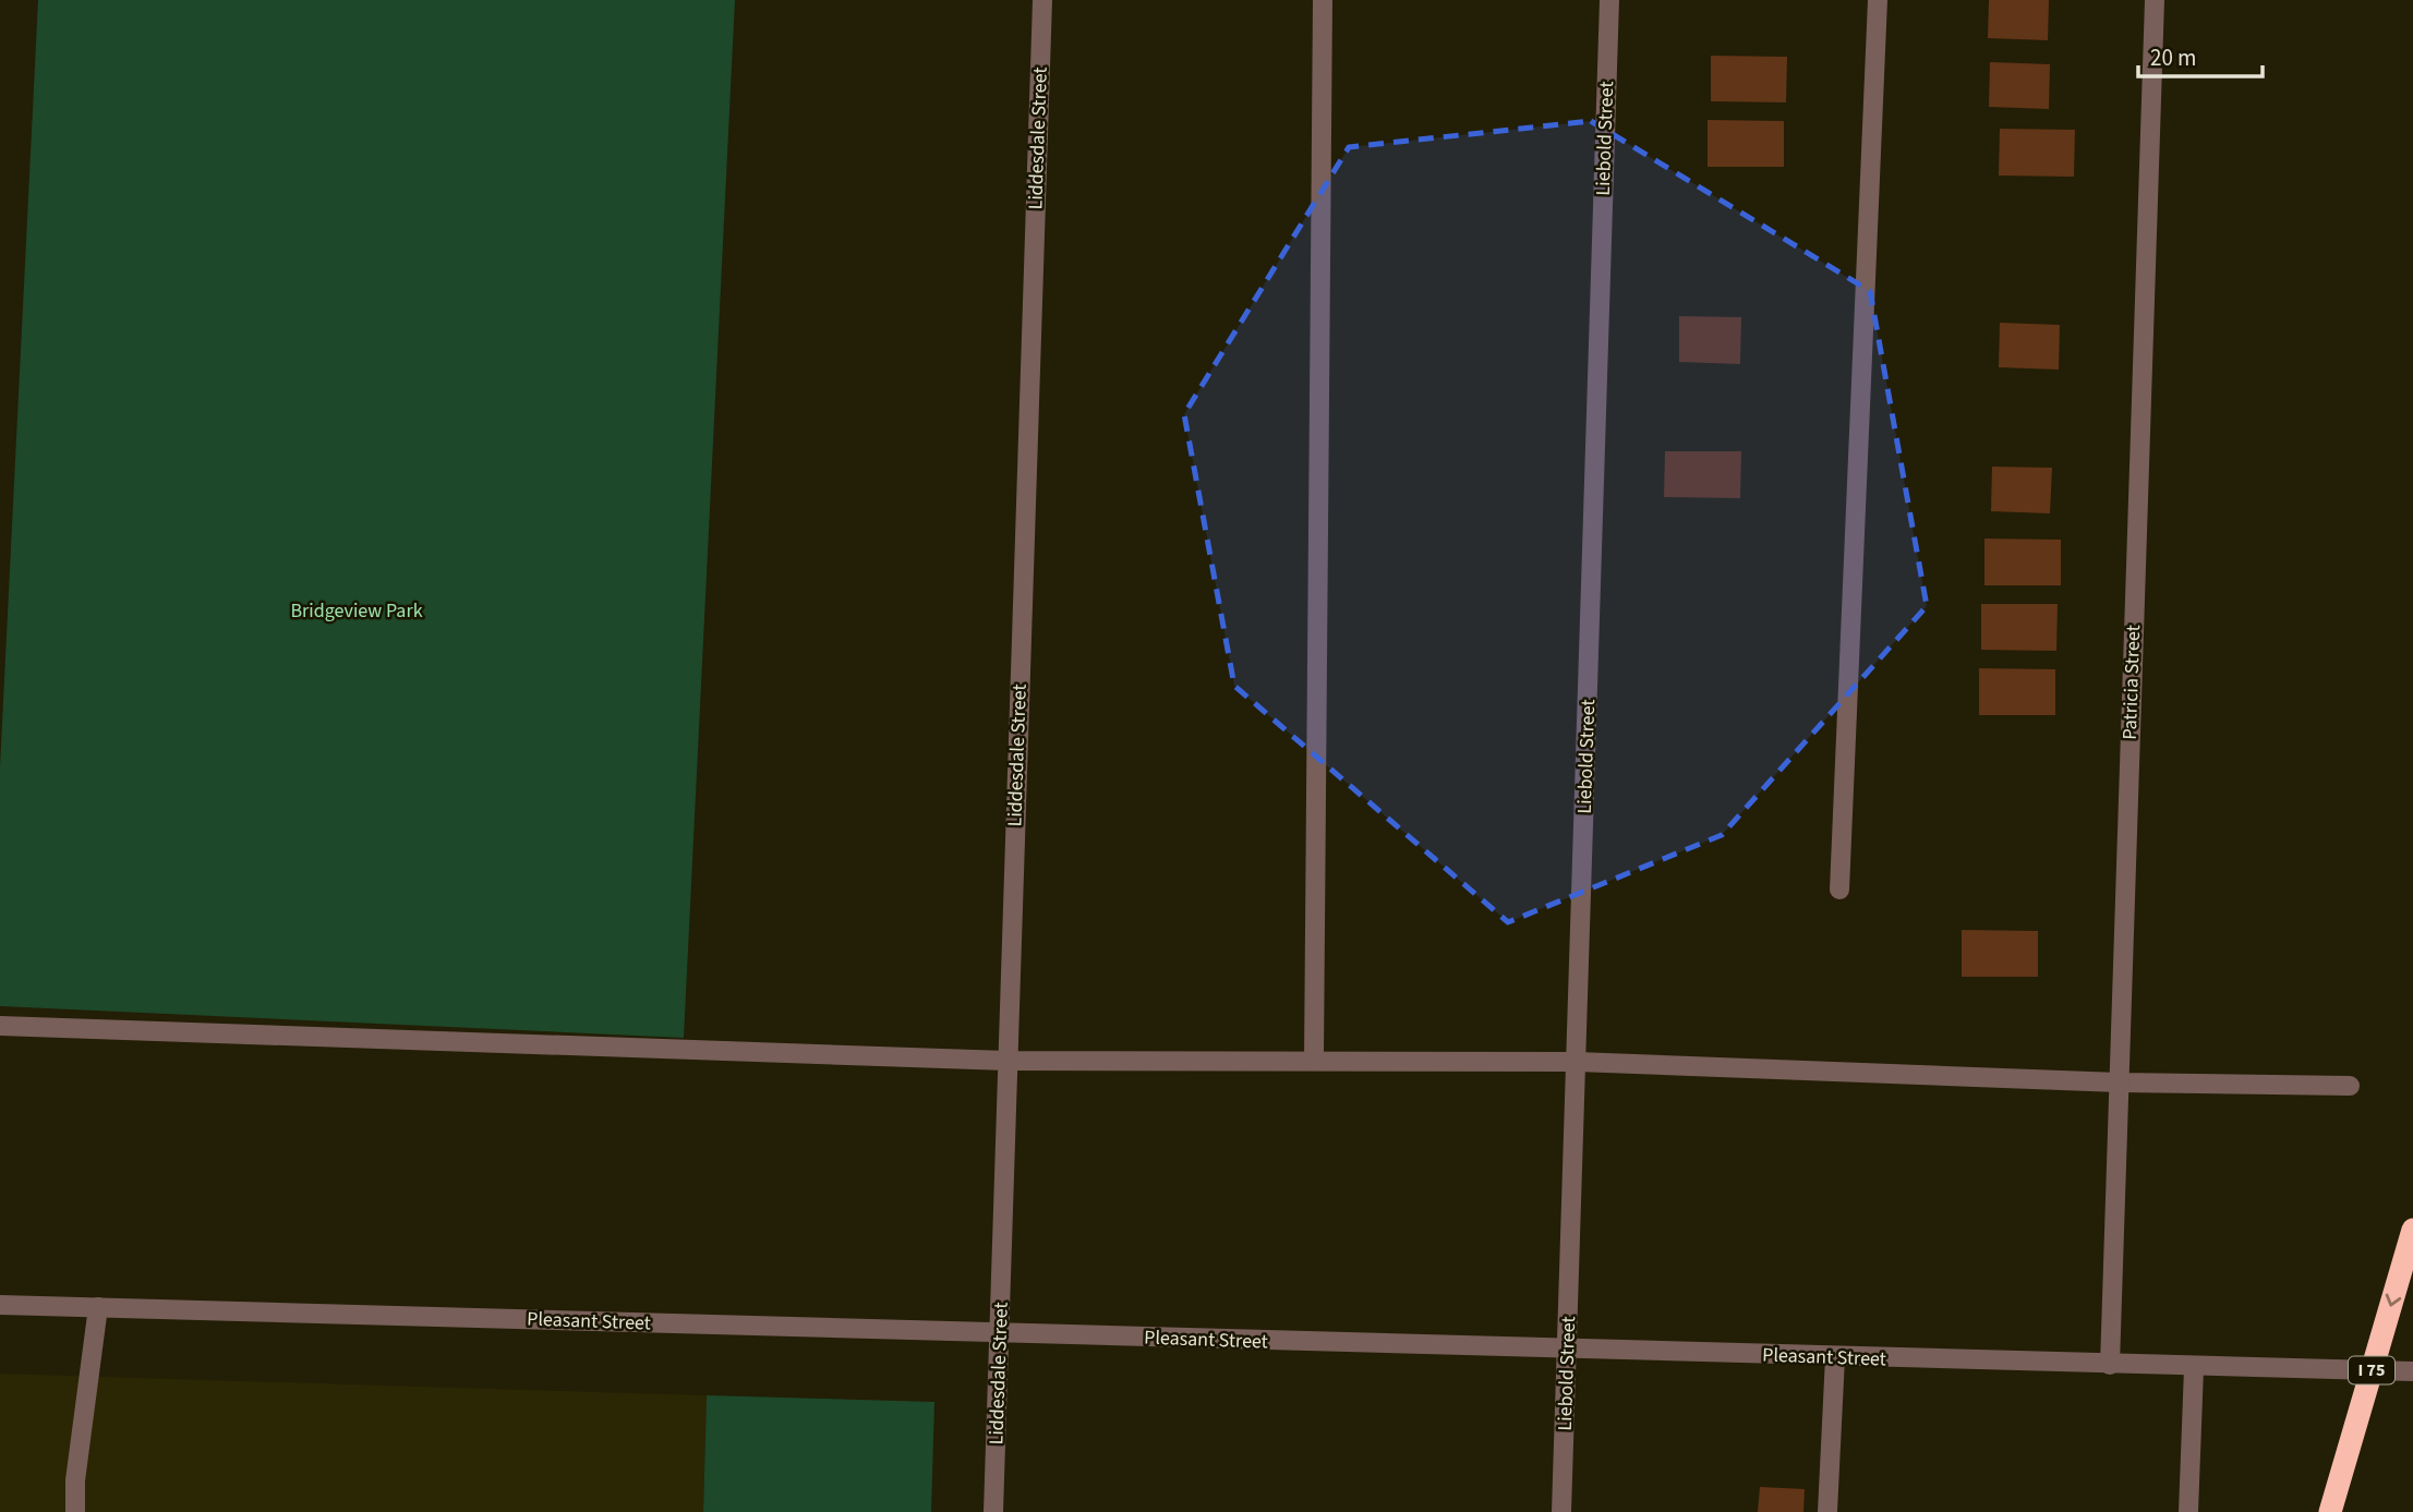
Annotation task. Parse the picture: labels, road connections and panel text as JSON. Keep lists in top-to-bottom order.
{
  "streets": {
    "highway": ["I 75"],
    "street": [
      "Liddesdale Street",
      "Liebold Street",
      "Patricia Street",
      "Pleasant Street"
    ]
  },
  "crossings": [
    ["Liddesdale Street", "Pleasant Street"],
    ["Liebold Street", "Pleasant Street"],
    ["Patricia Street", "Pleasant Street"]
  ],
  "parks": ["Bridgeview Park"],
  "scale_bar": "20 m"
}
